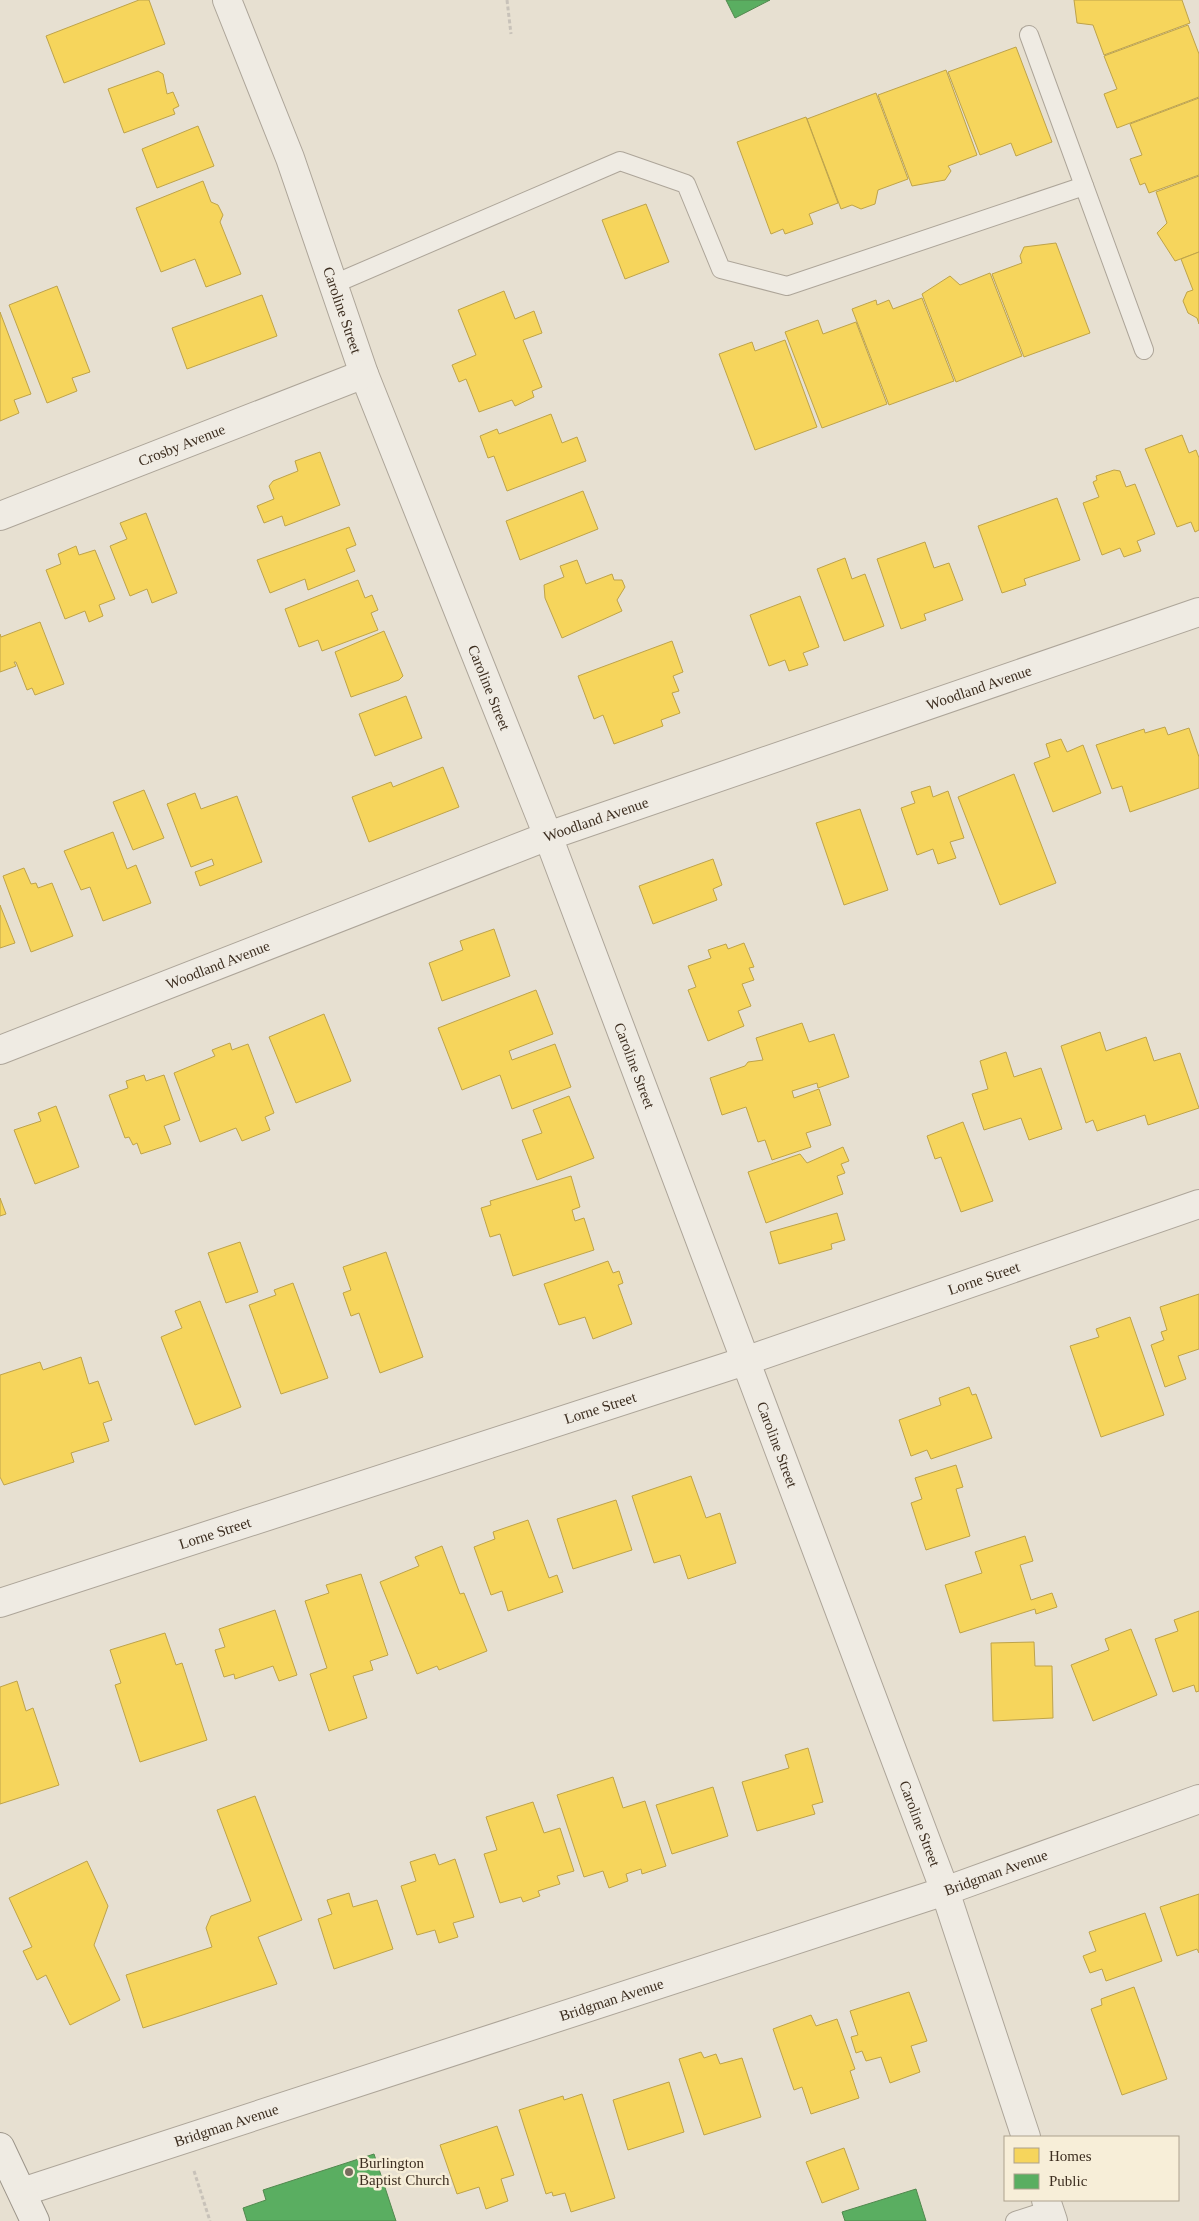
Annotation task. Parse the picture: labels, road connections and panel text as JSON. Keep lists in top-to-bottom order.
{
  "streets": {
    "street": [
      "Caroline Street",
      "Crosby Avenue",
      "Woodland Avenue",
      "Lorne Street",
      "Bridgman Avenue"
    ]
  },
  "crossings": [
    ["Caroline Street", "Crosby Avenue"],
    ["Caroline Street", "Woodland Avenue"],
    ["Caroline Street", "Lorne Street"],
    ["Caroline Street", "Bridgman Avenue"]
  ],
  "places": ["Burlington Baptist Church"],
  "legend": ["Homes", "Public"]
}
